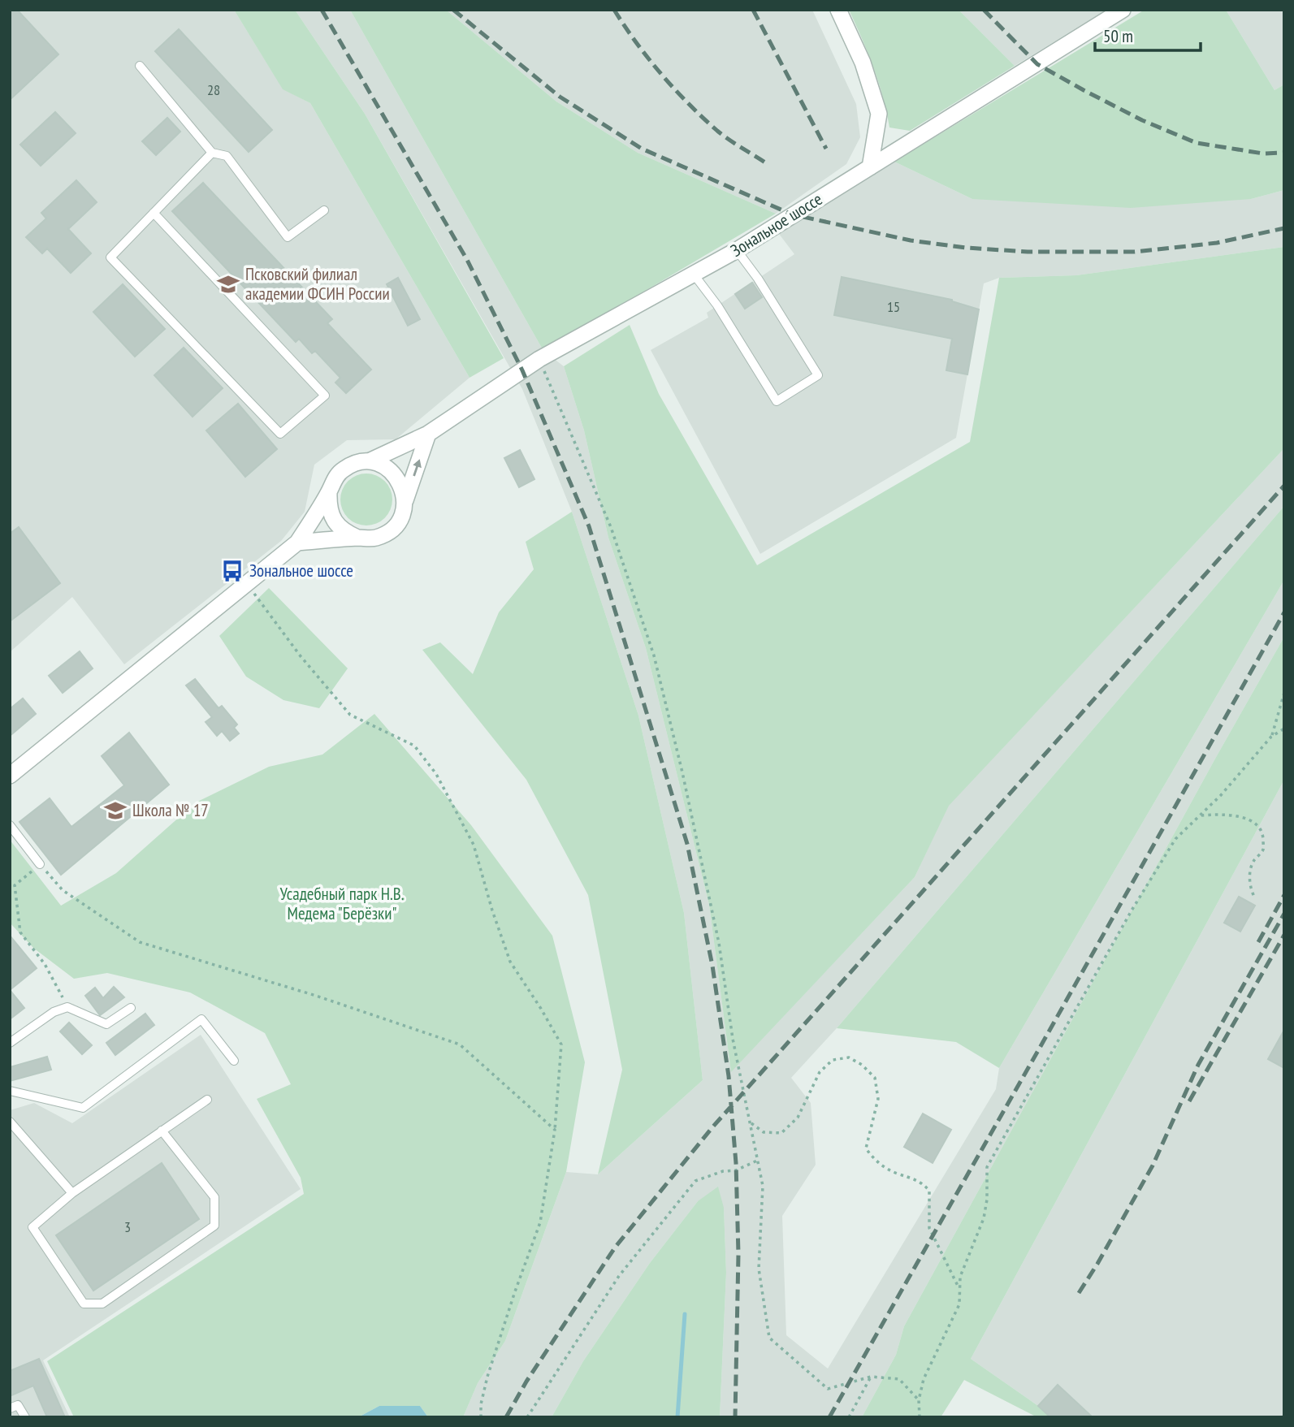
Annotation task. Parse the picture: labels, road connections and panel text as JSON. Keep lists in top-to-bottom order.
{
  "streets": {
    "street": ["Зональное шоссе"]
  },
  "parks": ["Усадебный парк Н.В. Медема \"Берёзки\""],
  "places": {
    "school or university": ["Псковский филиал академии ФСИН России", "Школа № 17"],
    "bus stop": ["Зональное шоссе"]
  },
  "house_numbers": ["28", "15", "3"],
  "scale_bar": "50 m"
}
